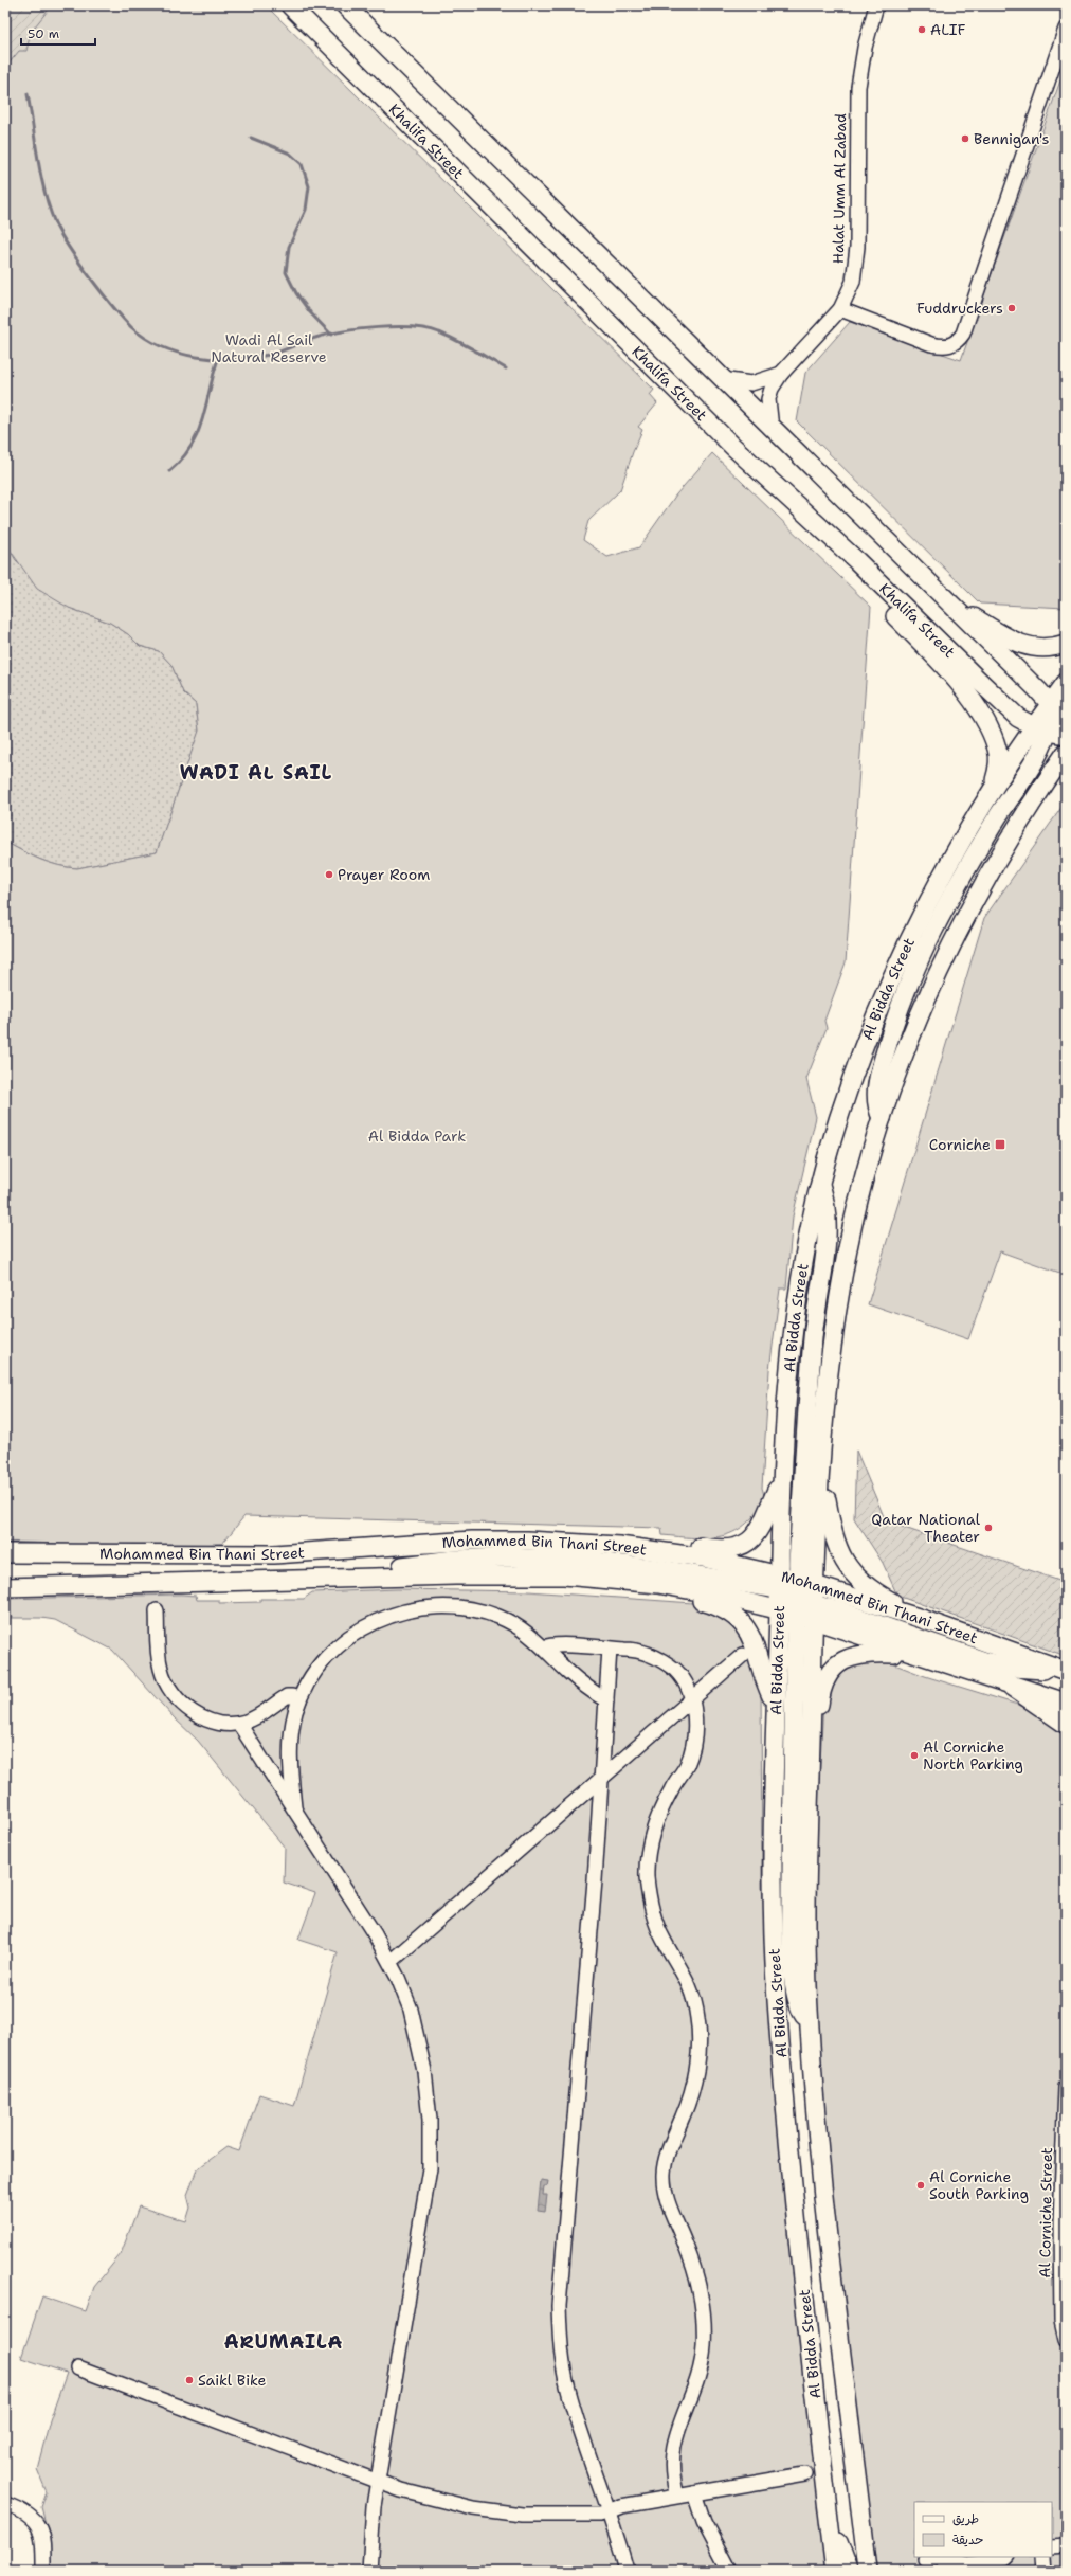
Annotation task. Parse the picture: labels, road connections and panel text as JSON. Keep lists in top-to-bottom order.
{
  "streets": {
    "main road": ["Khalifa Street", "Al Bidda Street", "Mohammed Bin Thani Street"],
    "street": ["Halat Umm Al Zabad", "Al Corniche Street"]
  },
  "crossings": [
    ["Khalifa Street", "Al Bidda Street"],
    ["Al Bidda Street", "Mohammed Bin Thani Street"]
  ],
  "districts": ["WADI AL SAIL", "ARUMAILA"],
  "parks": ["Wadi Al Sail Natural Reserve", "Al Bidda Park"],
  "places": {
    "other": [
      "ALIF",
      "Bennigan's",
      "Fuddruckers",
      "Prayer Room",
      "Qatar National Theater",
      "Al Corniche North Parking",
      "Al Corniche South Parking",
      "Saikl Bike"
    ],
    "transit": ["Corniche"]
  },
  "legend": ["طريق", "حديقة"],
  "scale_bar": "50 m"
}
